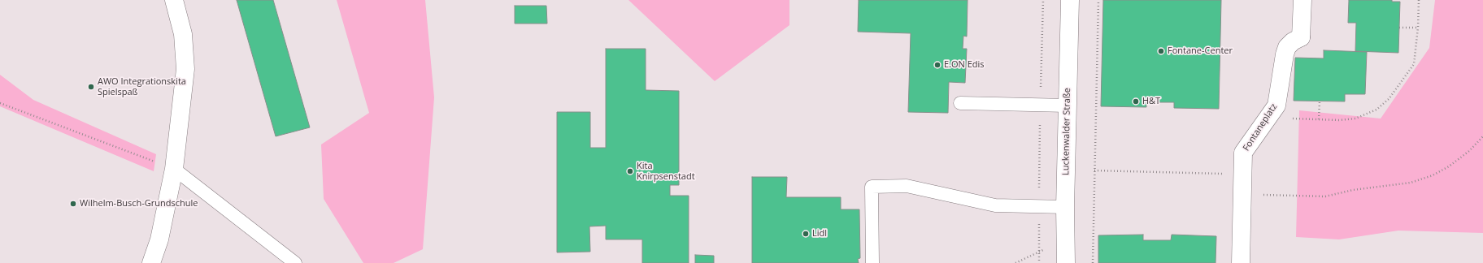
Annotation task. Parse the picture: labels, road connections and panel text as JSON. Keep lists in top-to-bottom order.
{
  "streets": {
    "street": ["Fontaneplatz", "Luckenwalder Straße"]
  },
  "places": [
    "Fontane-Center",
    "E.ON Edis",
    "AWO Integrationskita Spielspaß",
    "H&T",
    "Kita Knirpsenstadt",
    "Wilhelm-Busch-Grundschule",
    "Lidl"
  ]
}
